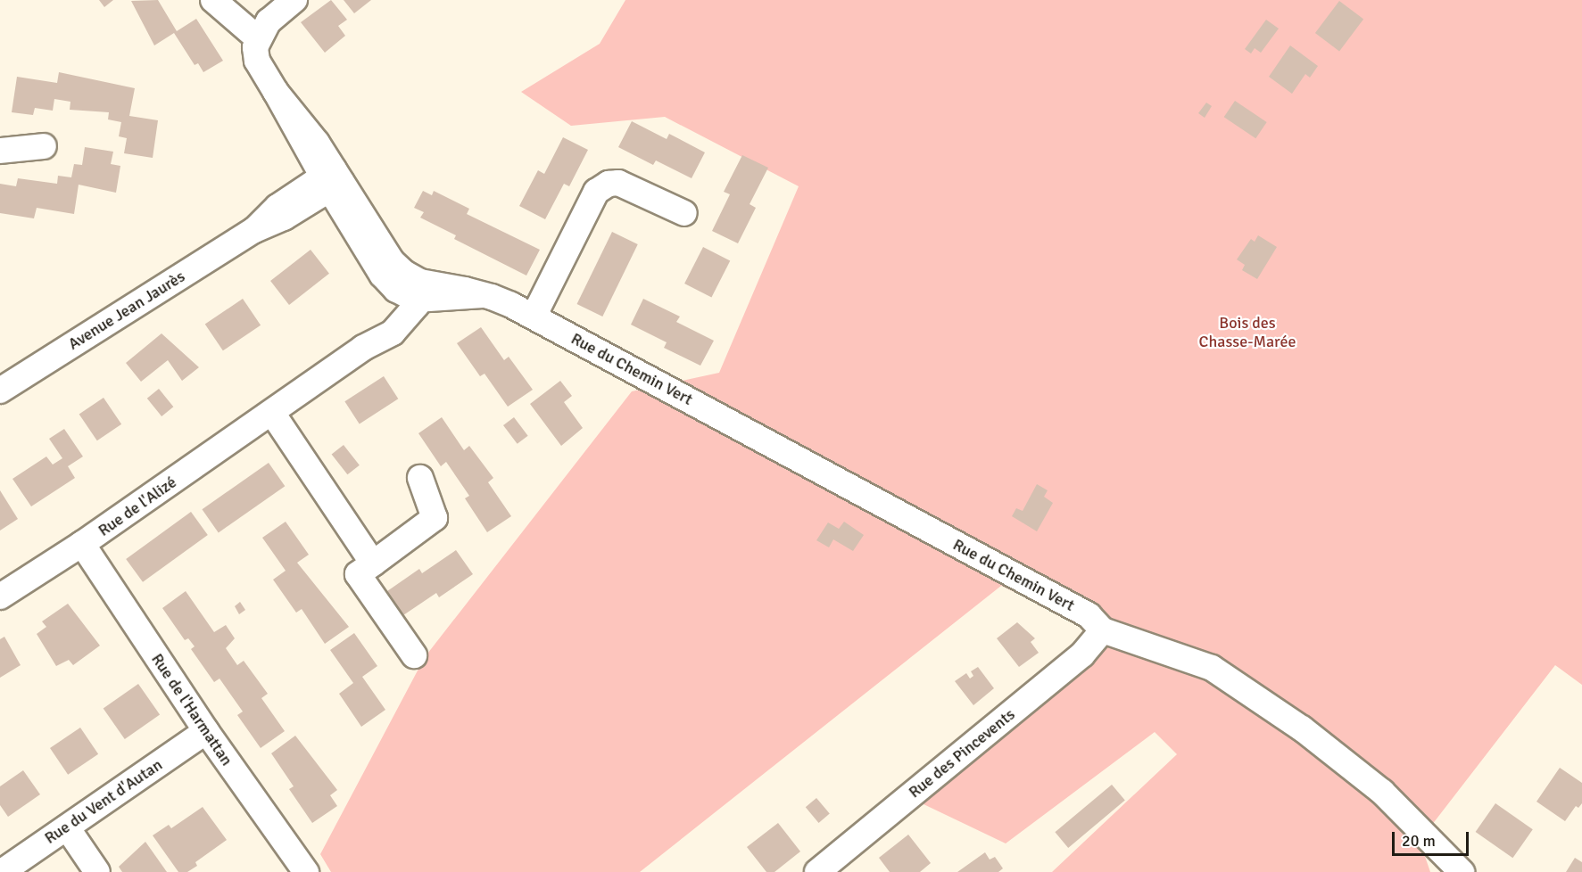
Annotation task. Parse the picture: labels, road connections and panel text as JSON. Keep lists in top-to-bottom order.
{
  "streets": {
    "street": [
      "Avenue Jean Jaurès",
      "Rue du Chemin Vert",
      "Rue de l'Alizé",
      "Rue de l'Harmattan",
      "Rue des Pincevents",
      "Rue du Vent d'Autan"
    ]
  },
  "crossings": [
    ["Rue du Chemin Vert", "Rue de l'Alizé"],
    ["Rue du Chemin Vert", "Rue des Pincevents"],
    ["Rue de l'Alizé", "Rue de l'Harmattan"],
    ["Rue de l'Harmattan", "Rue du Vent d'Autan"]
  ],
  "parks": ["Bois des Chasse-Marée"],
  "scale_bar": "20 m"
}
